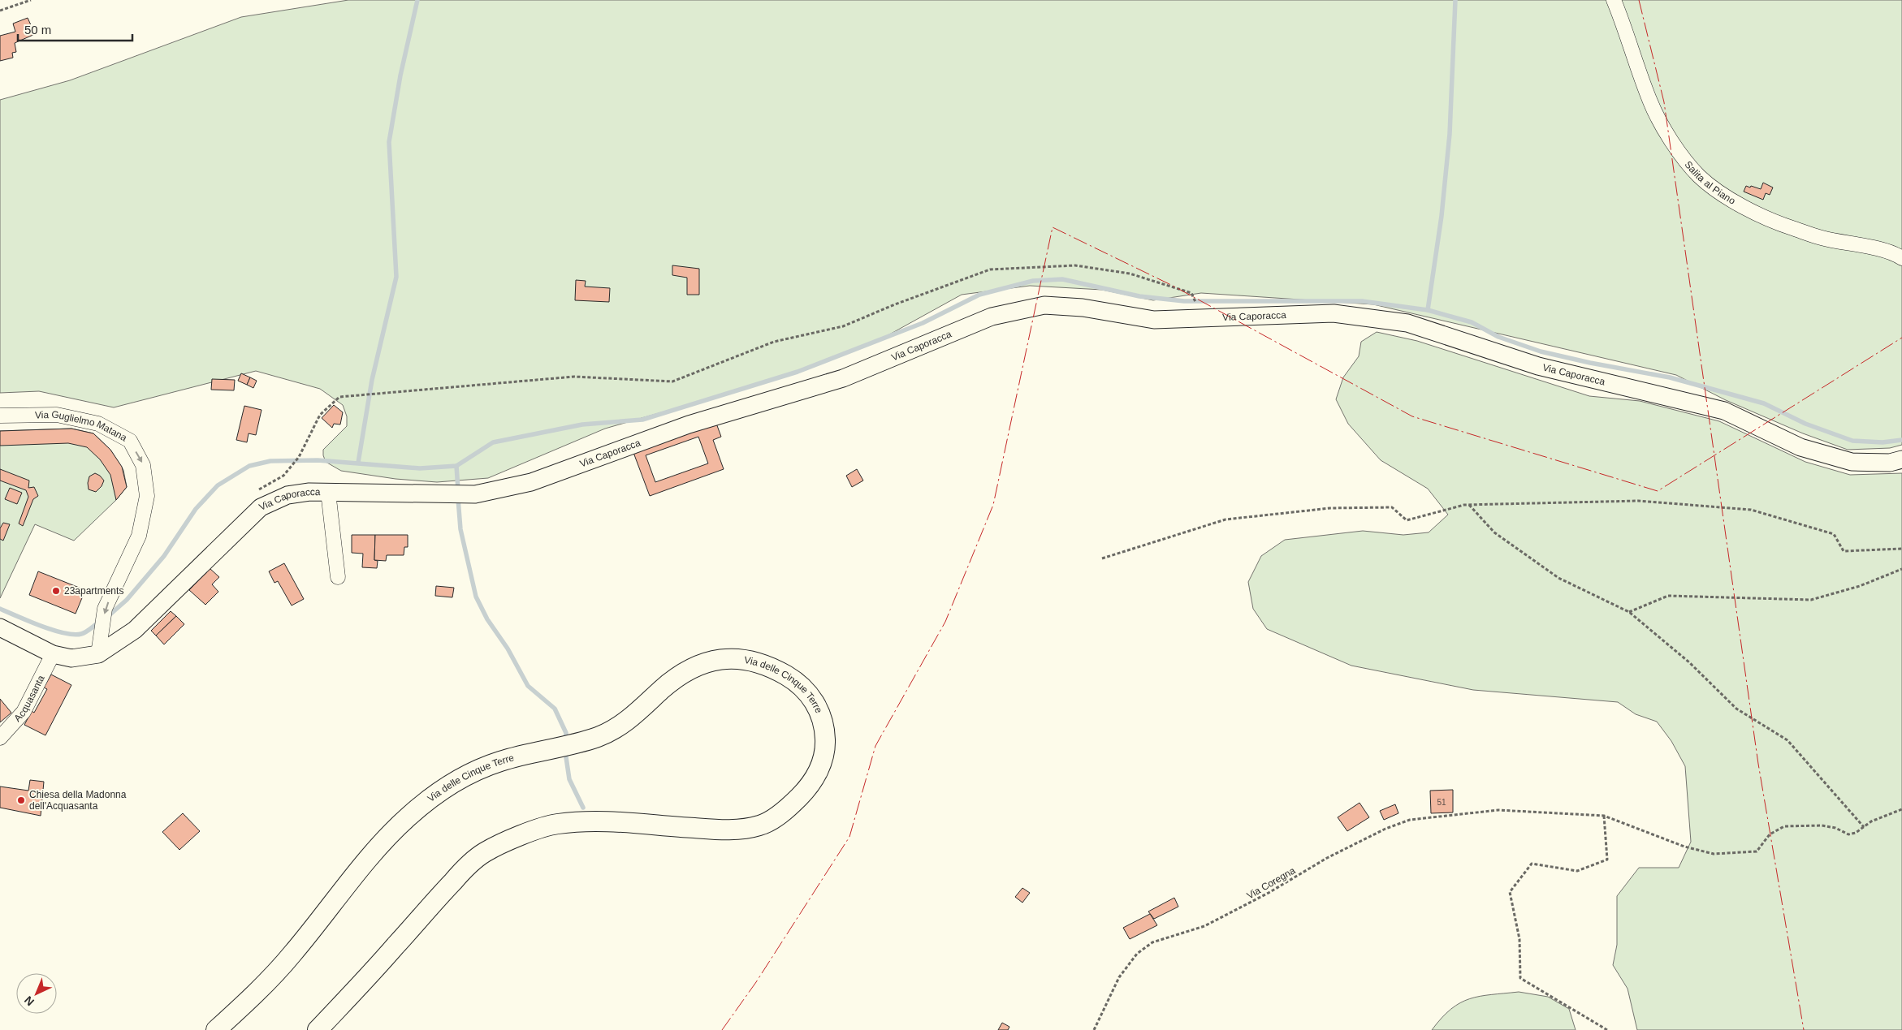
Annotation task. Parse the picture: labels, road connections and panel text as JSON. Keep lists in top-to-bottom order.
{
  "streets": {
    "main road": ["Via delle Cinque Terre"],
    "street": [
      "Salita al Piano",
      "Via Caporacca",
      "Via Guglielmo Matana",
      "Acquasanta"
    ],
    "path": ["Via Coregna"]
  },
  "crossings": [
    ["Via Caporacca", "Via Guglielmo Matana"],
    ["Via Caporacca", "Acquasanta"]
  ],
  "places": ["23apartments", "Chiesa della Madonna dell'Acquasanta"],
  "house_numbers": ["51"],
  "scale_bar": "50 m",
  "north": "bottom left"
}
